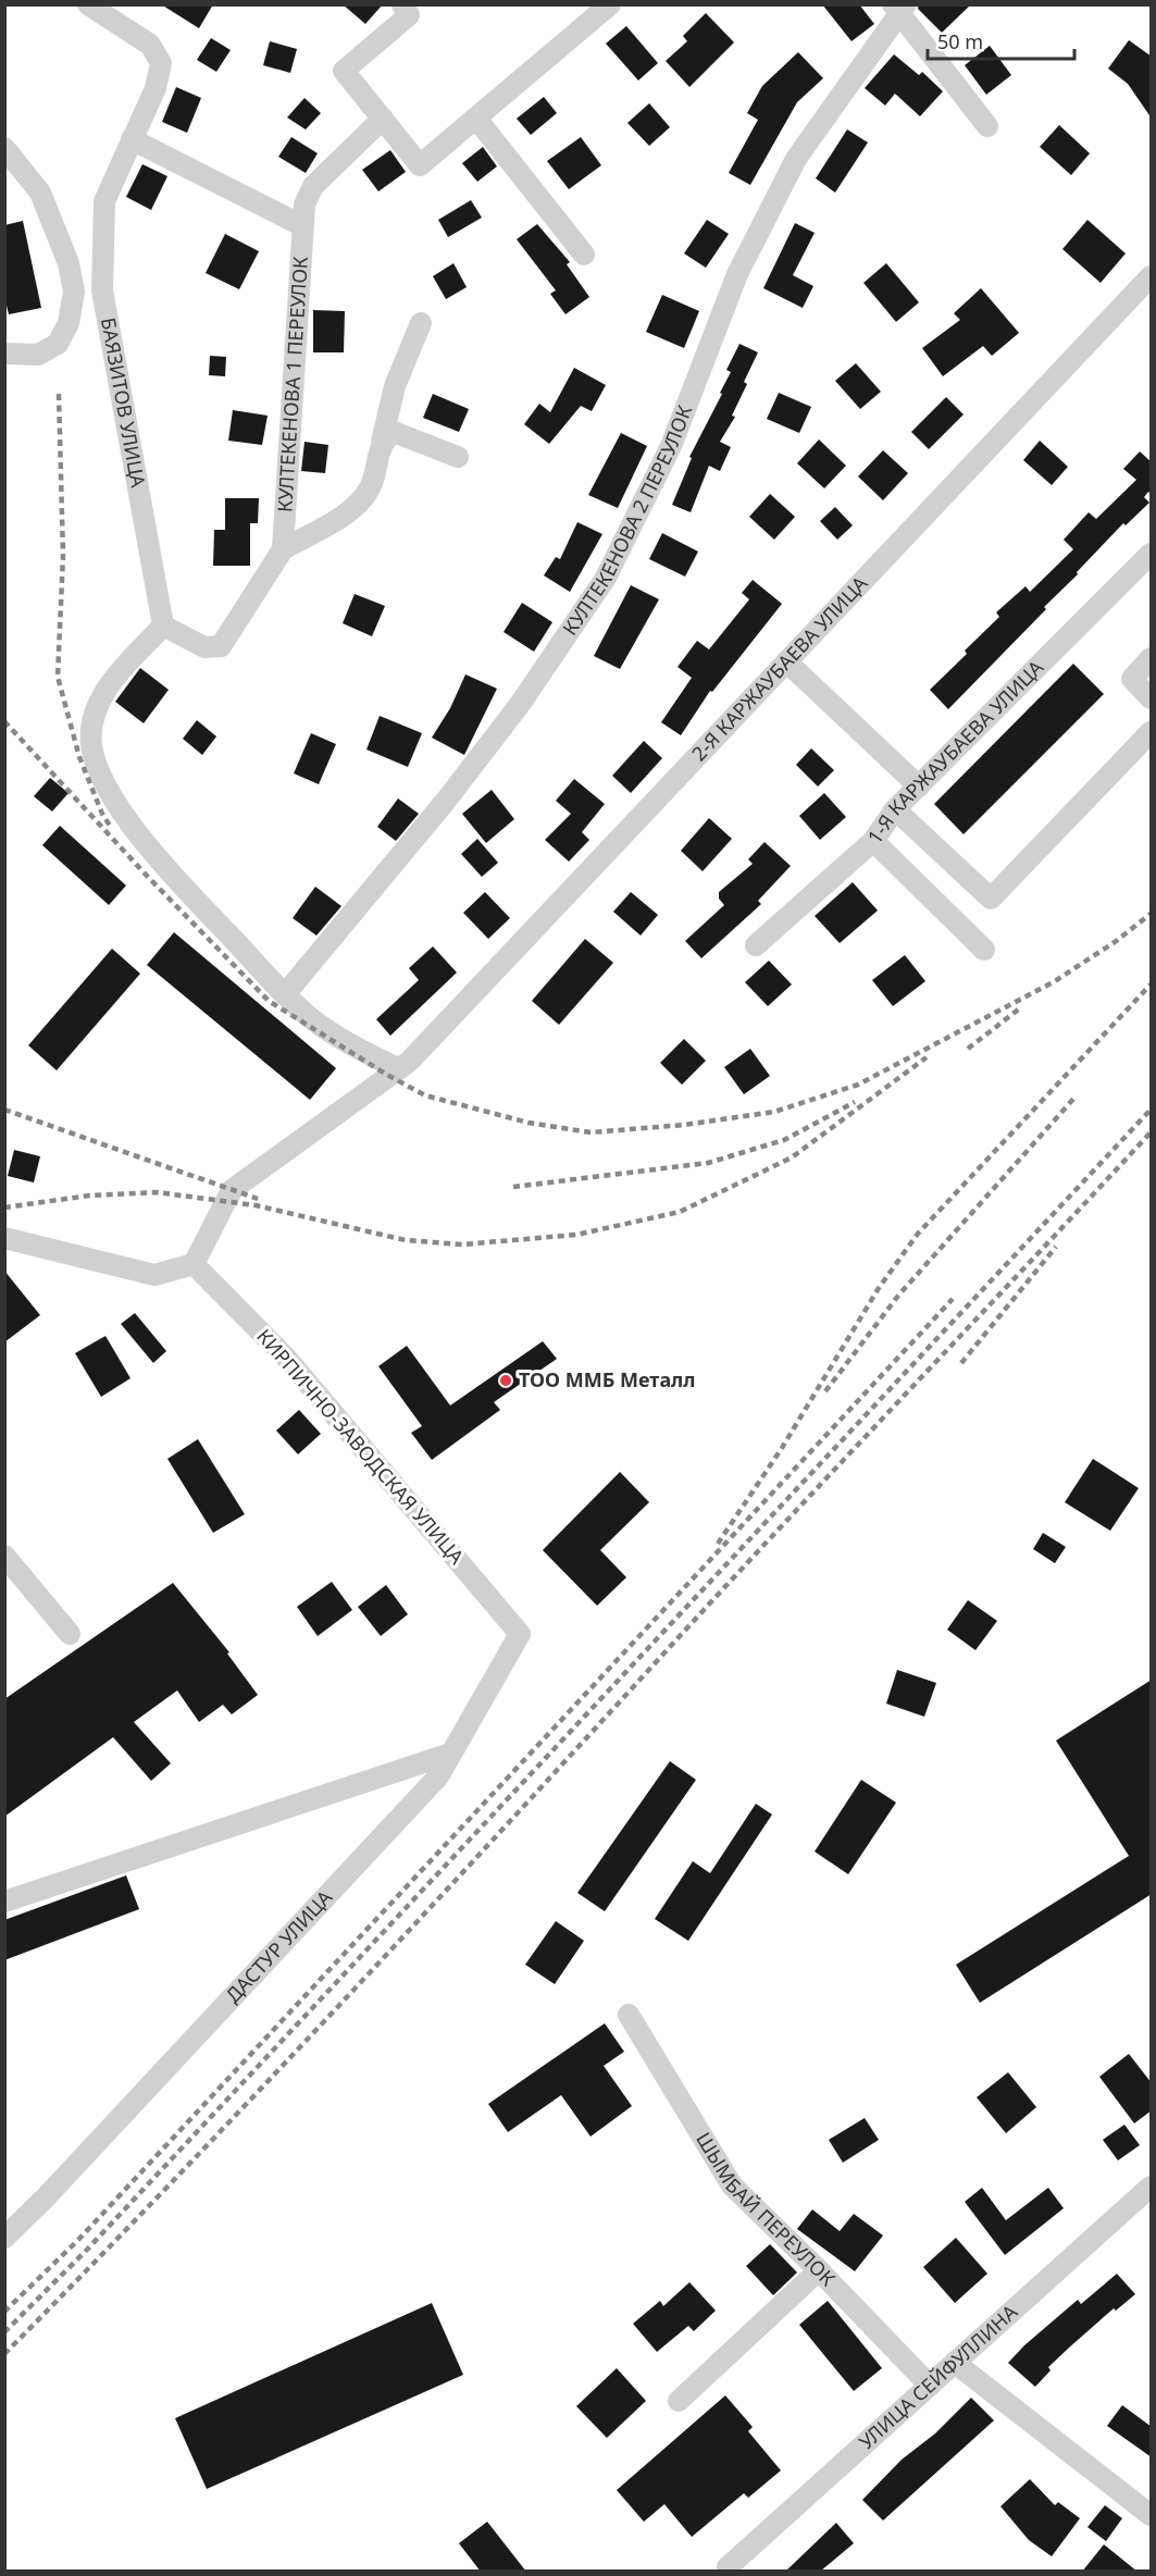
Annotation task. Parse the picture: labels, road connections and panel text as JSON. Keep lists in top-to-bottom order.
{
  "streets": {
    "street": [
      "КУЛТЕКЕНОВА 1 ПЕРЕУЛОК",
      "БАЯЗИТОВ УЛИЦА",
      "КУЛТЕКЕНОВА 2 ПЕРЕУЛОК",
      "2-Я КАРЖАУБАЕВА УЛИЦА",
      "1-Я КАРЖАУБАЕВА УЛИЦА",
      "КИРПИЧНО-ЗАВОДСКАЯ УЛИЦА",
      "ДАСТУР УЛИЦА",
      "ШЫМБАЙ ПЕРЕУЛОК",
      "УЛИЦА СЕЙФУЛЛИНА"
    ]
  },
  "crossings": [
    ["2-Я КАРЖАУБАЕВА УЛИЦА", "КИРПИЧНО-ЗАВОДСКАЯ УЛИЦА"],
    ["КИРПИЧНО-ЗАВОДСКАЯ УЛИЦА", "ДАСТУР УЛИЦА"],
    ["ШЫМБАЙ ПЕРЕУЛОК", "УЛИЦА СЕЙФУЛЛИНА"]
  ],
  "places": ["ТОО ММБ Металл"],
  "scale_bar": "50 m"
}
